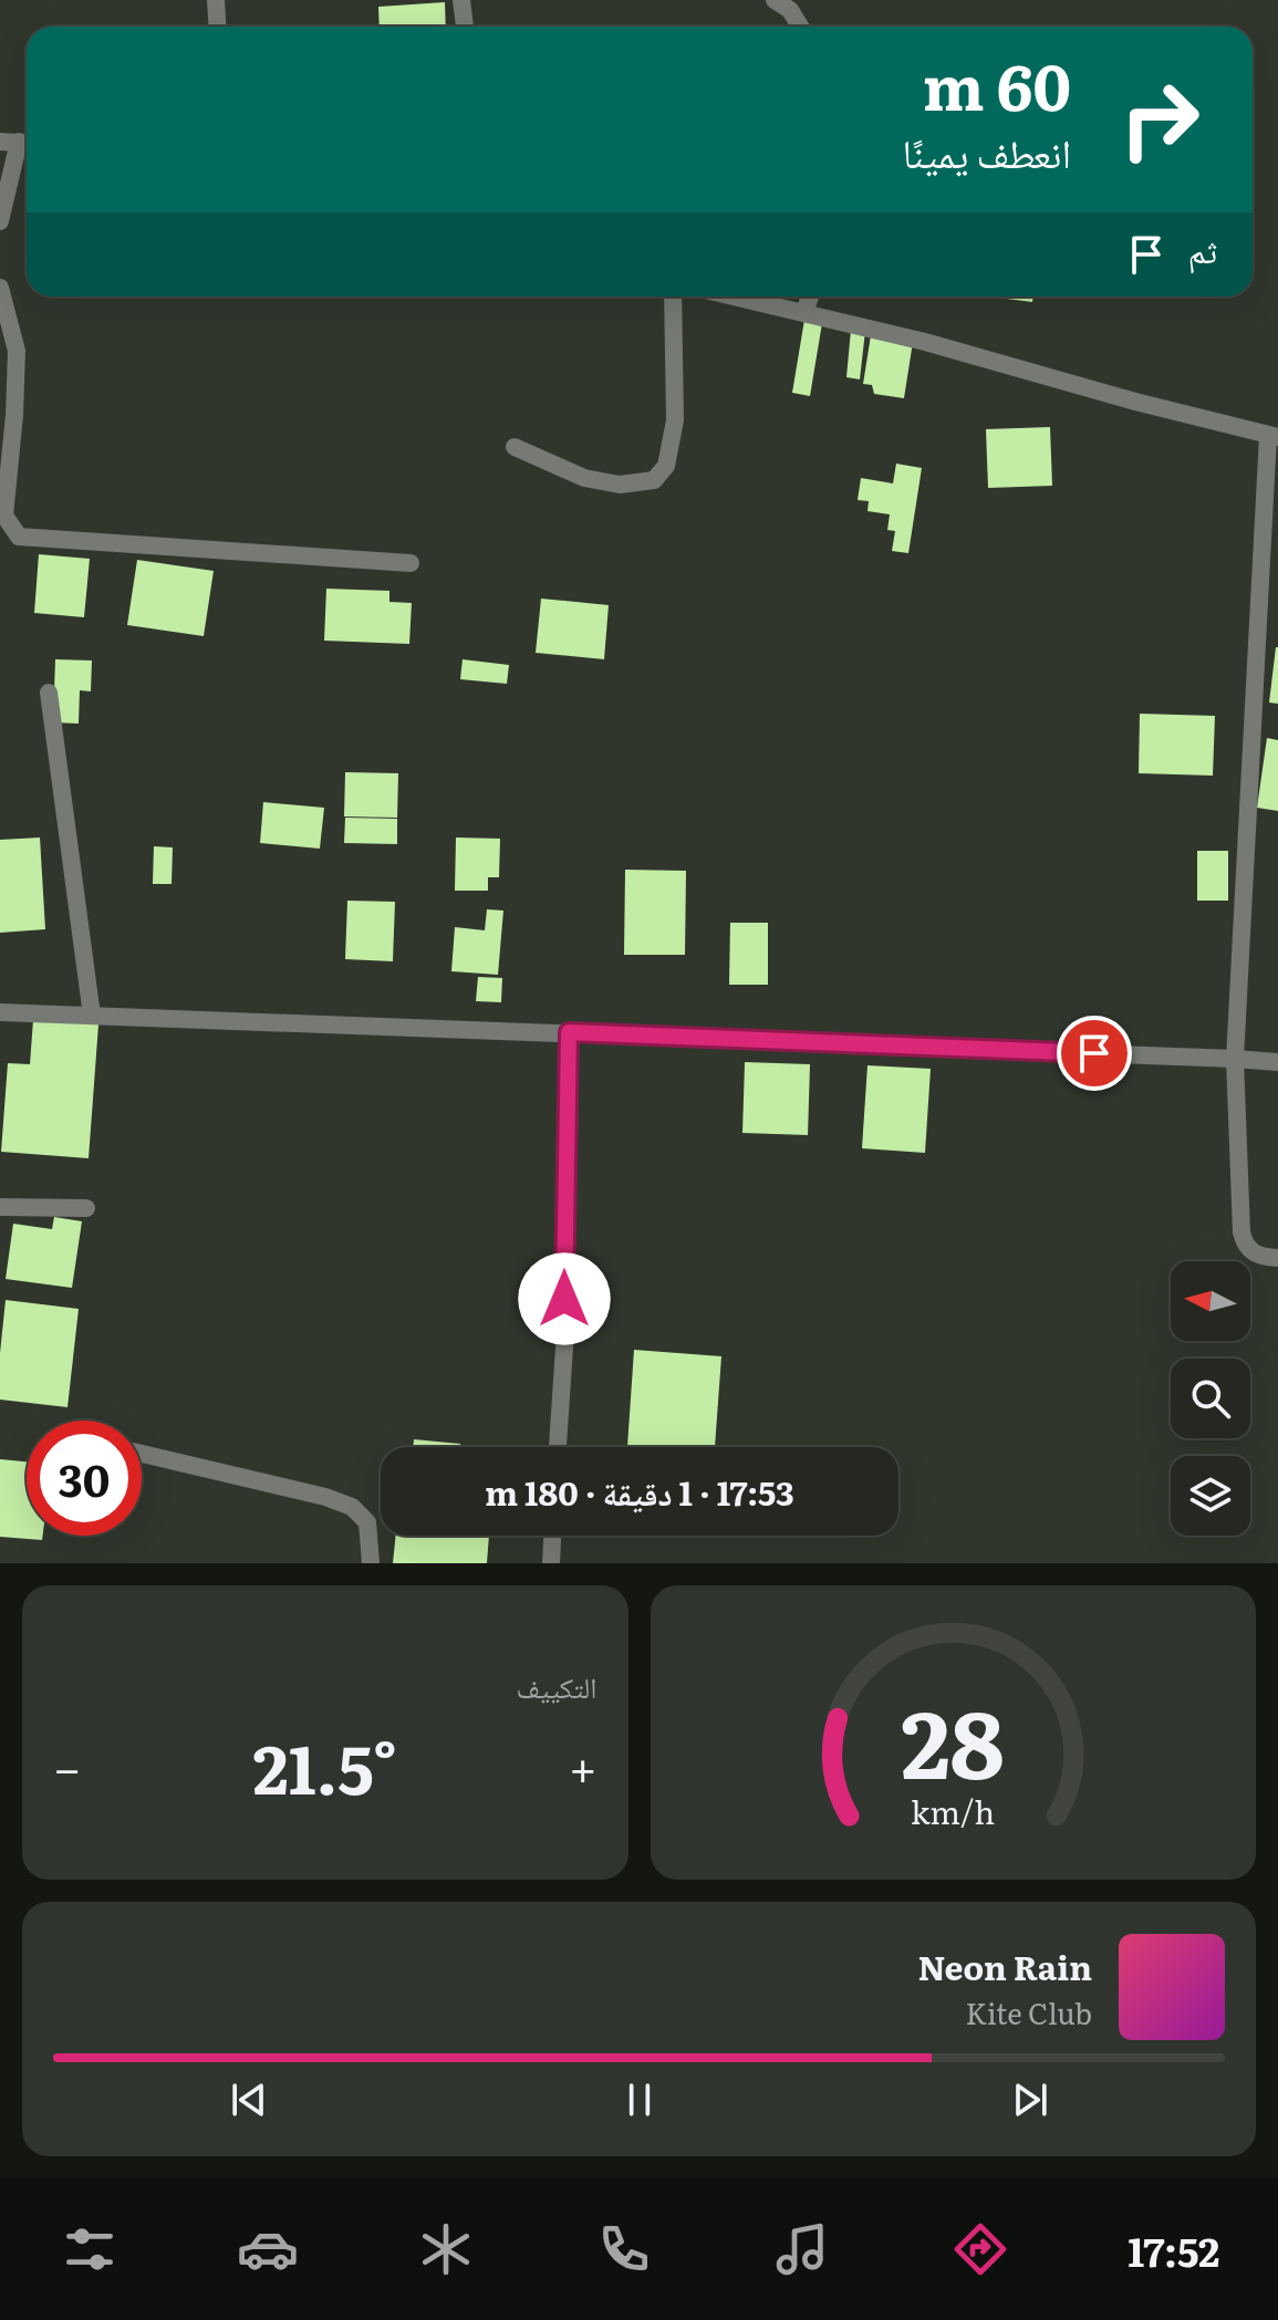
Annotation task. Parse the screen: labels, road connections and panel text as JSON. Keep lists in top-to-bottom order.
{
  "north": "left",
  "page": {
    "turn": ["60 m", "انعطف يمينًا"],
    "then": "ثم",
    "limit": "30",
    "trip": "17:53 · 1 دقيقة · 180 m",
    "tile": "التكييف",
    "heat": ["−", "21.5°", "+"],
    "song": ["Neon Rain", "Kite Club"],
    "tabs": "17:52",
    "gauge": ["28", "km/h"]
  }
}
